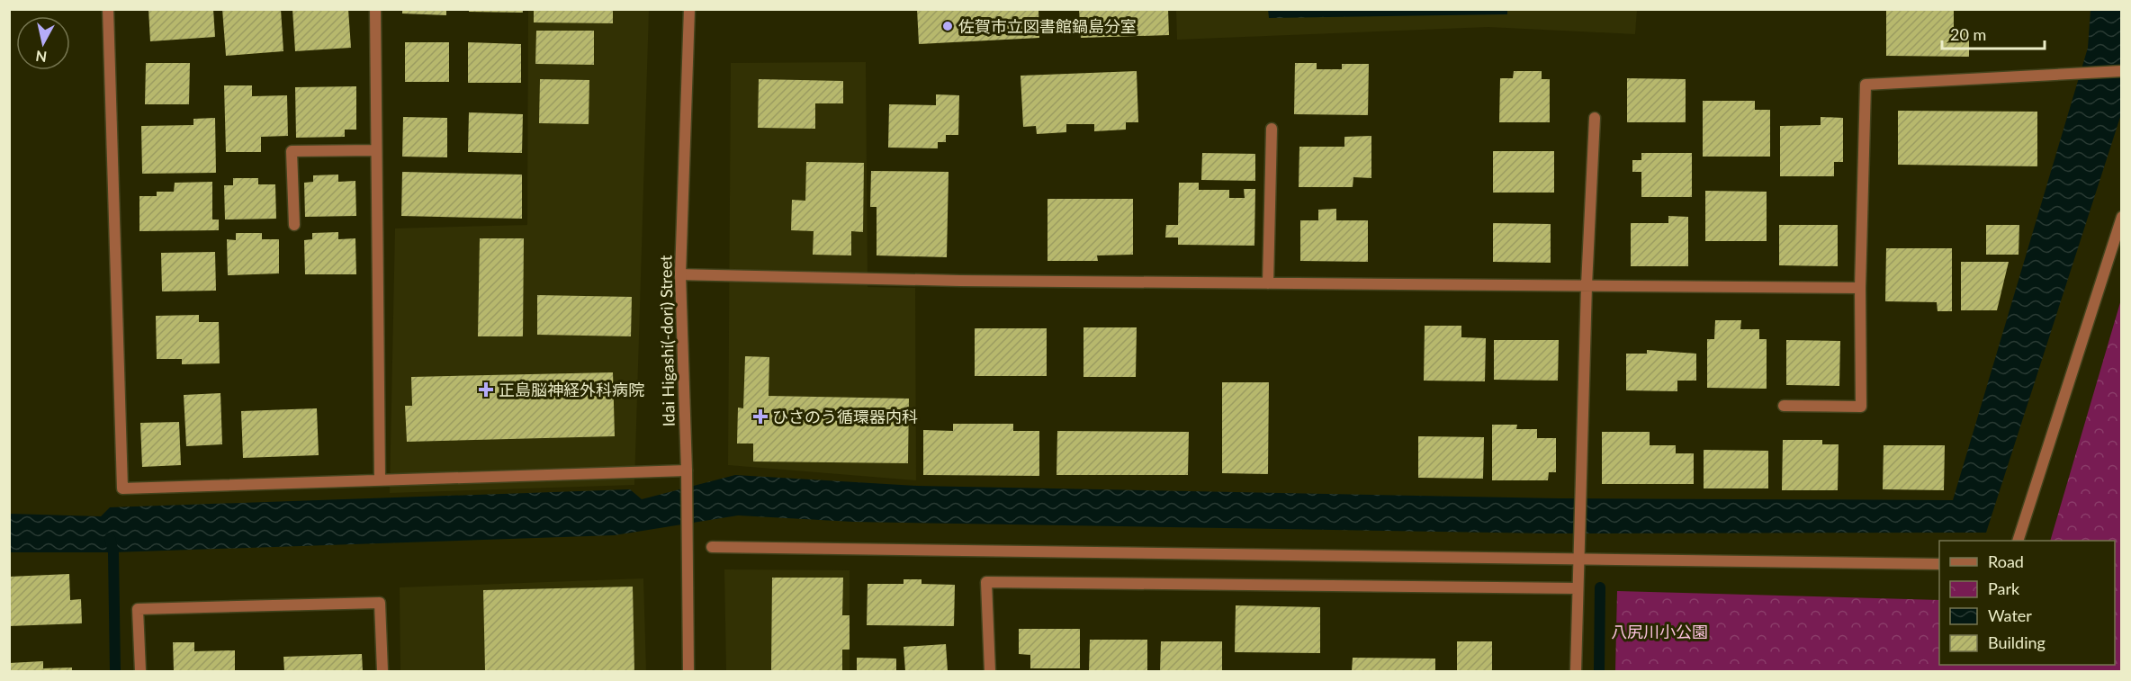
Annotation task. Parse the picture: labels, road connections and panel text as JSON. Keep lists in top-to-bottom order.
{
  "streets": {
    "street": ["Idai Higashi(-dori) Street"]
  },
  "parks": ["八尻川小公園"],
  "places": {
    "other": ["佐賀市立図書館鍋島分室"],
    "health": ["正島脳神経外科病院", "ひさのう循環器内科"]
  },
  "legend": [
    "Road",
    "Park",
    "Water",
    "Building"
  ],
  "scale_bar": "20 m",
  "north": "bottom"
}
